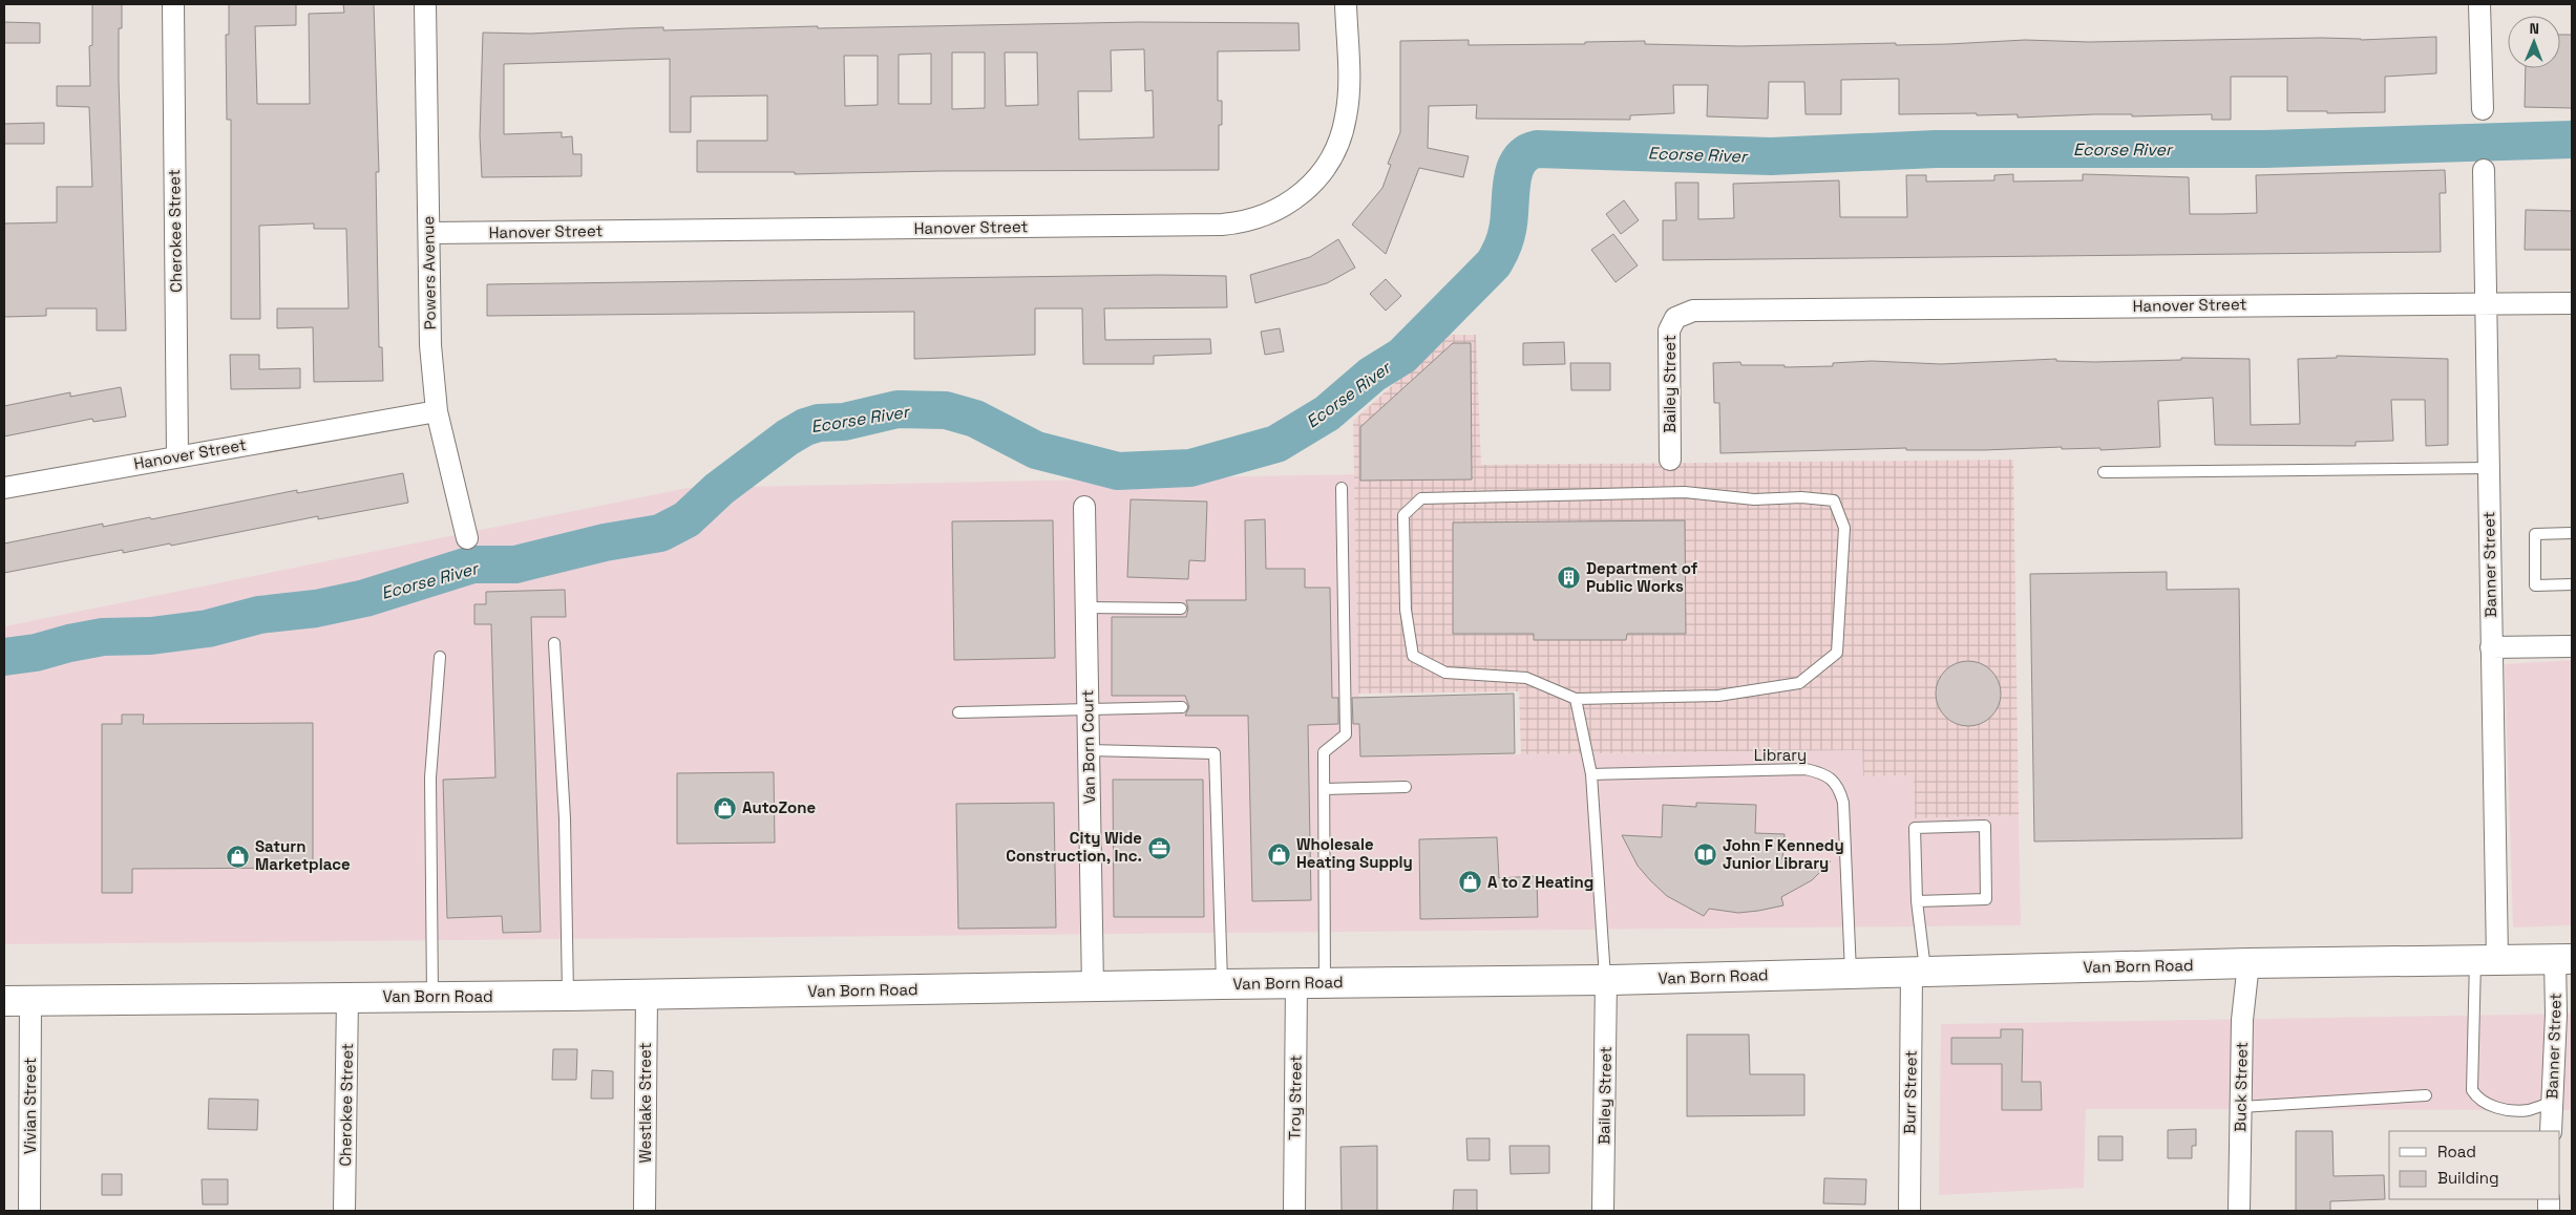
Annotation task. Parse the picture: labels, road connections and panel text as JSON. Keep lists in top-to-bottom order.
{
  "streets": {
    "main road": ["Van Born Road"],
    "street": [
      "Hanover Street",
      "Cherokee Street",
      "Powers Avenue",
      "Bailey Street",
      "Banner Street",
      "Van Born Court",
      "Buck Street",
      "Burr Street",
      "Troy Street",
      "Westlake Street",
      "Vivian Street"
    ],
    "lane": ["Library"]
  },
  "crossings": [
    ["Hanover Street", "Cherokee Street"],
    ["Hanover Street", "Powers Avenue"],
    ["Hanover Street", "Bailey Street"],
    ["Hanover Street", "Banner Street"],
    ["Cherokee Street", "Van Born Road"],
    ["Bailey Street", "Van Born Road"],
    ["Banner Street", "Van Born Road"],
    ["Van Born Court", "Van Born Road"],
    ["Library", "Van Born Road"],
    ["Van Born Road", "Buck Street"],
    ["Van Born Road", "Burr Street"],
    ["Van Born Road", "Troy Street"],
    ["Van Born Road", "Westlake Street"],
    ["Van Born Road", "Vivian Street"]
  ],
  "water": ["Ecorse River"],
  "places": {
    "building": ["Department of Public Works"],
    "shop": [
      "AutoZone",
      "Wholesale Heating Supply",
      "Saturn Marketplace",
      "A to Z Heating"
    ],
    "office": ["City Wide Construction, Inc."],
    "library": ["John F Kennedy Junior Library"]
  },
  "legend": ["Road", "Building"],
  "north": "top"
}
